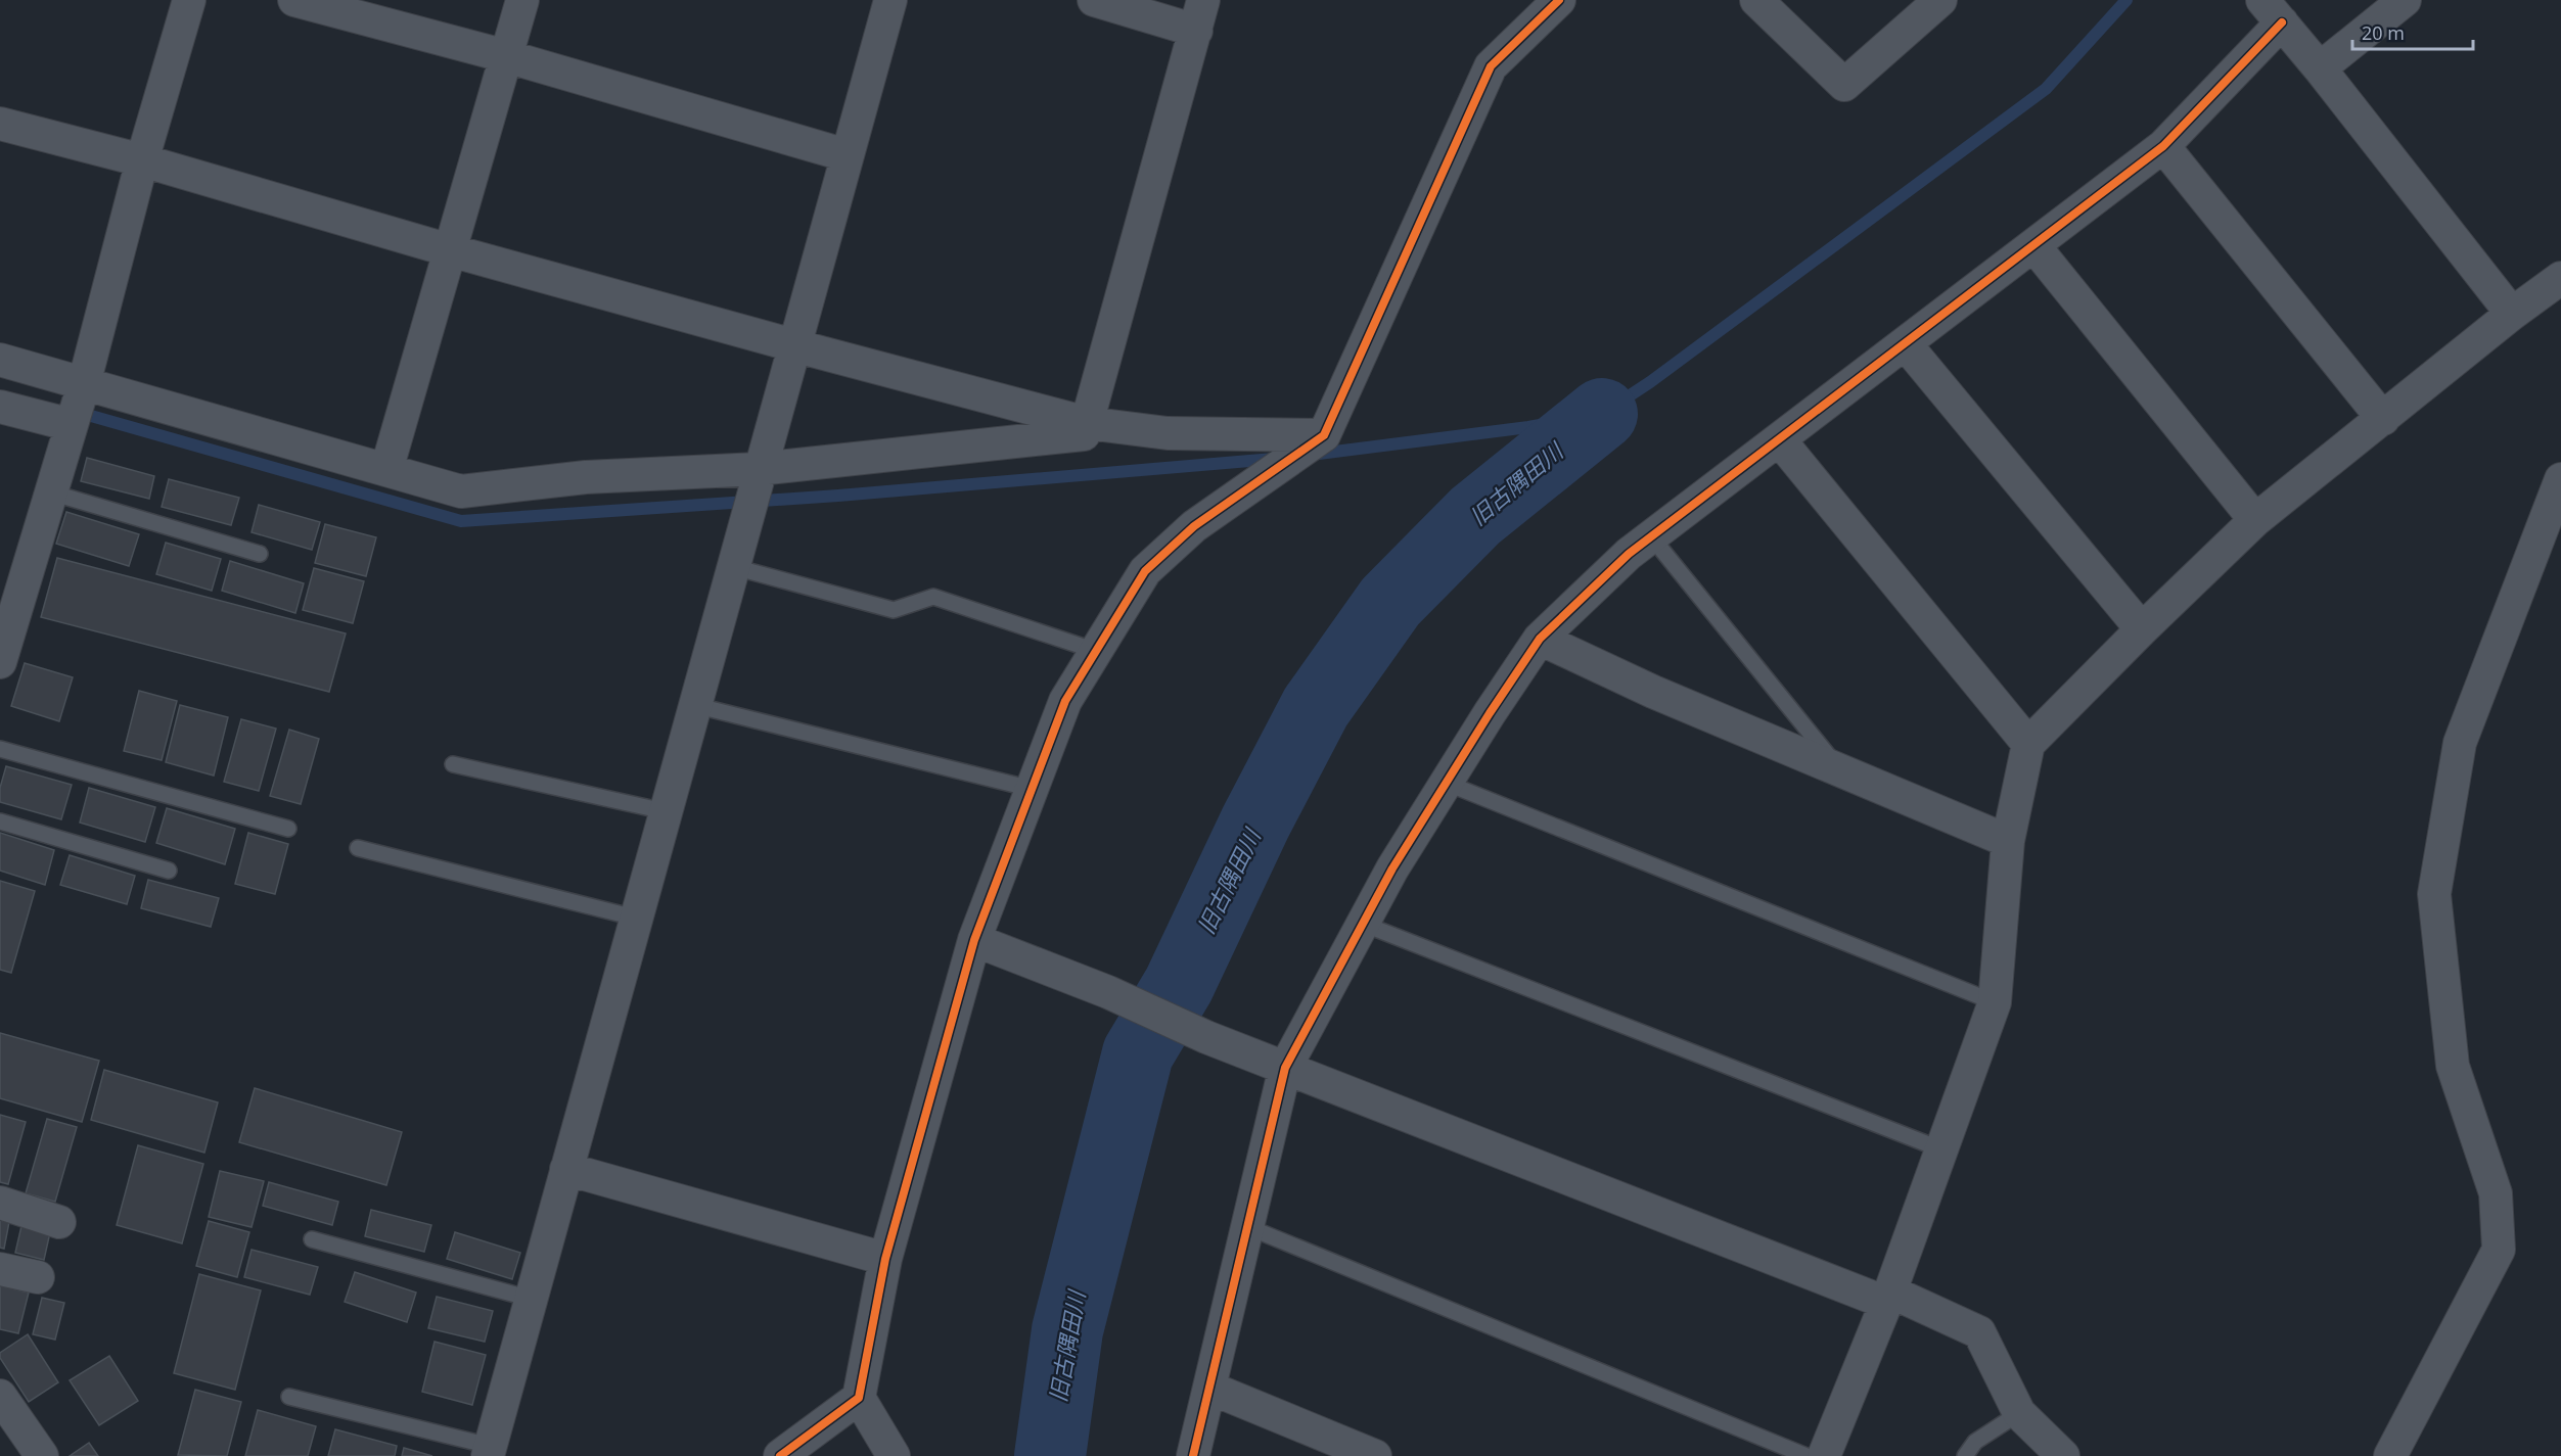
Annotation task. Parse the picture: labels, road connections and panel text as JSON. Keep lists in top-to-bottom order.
{
  "water": ["旧古隅田川"],
  "scale_bar": "20 m"
}
